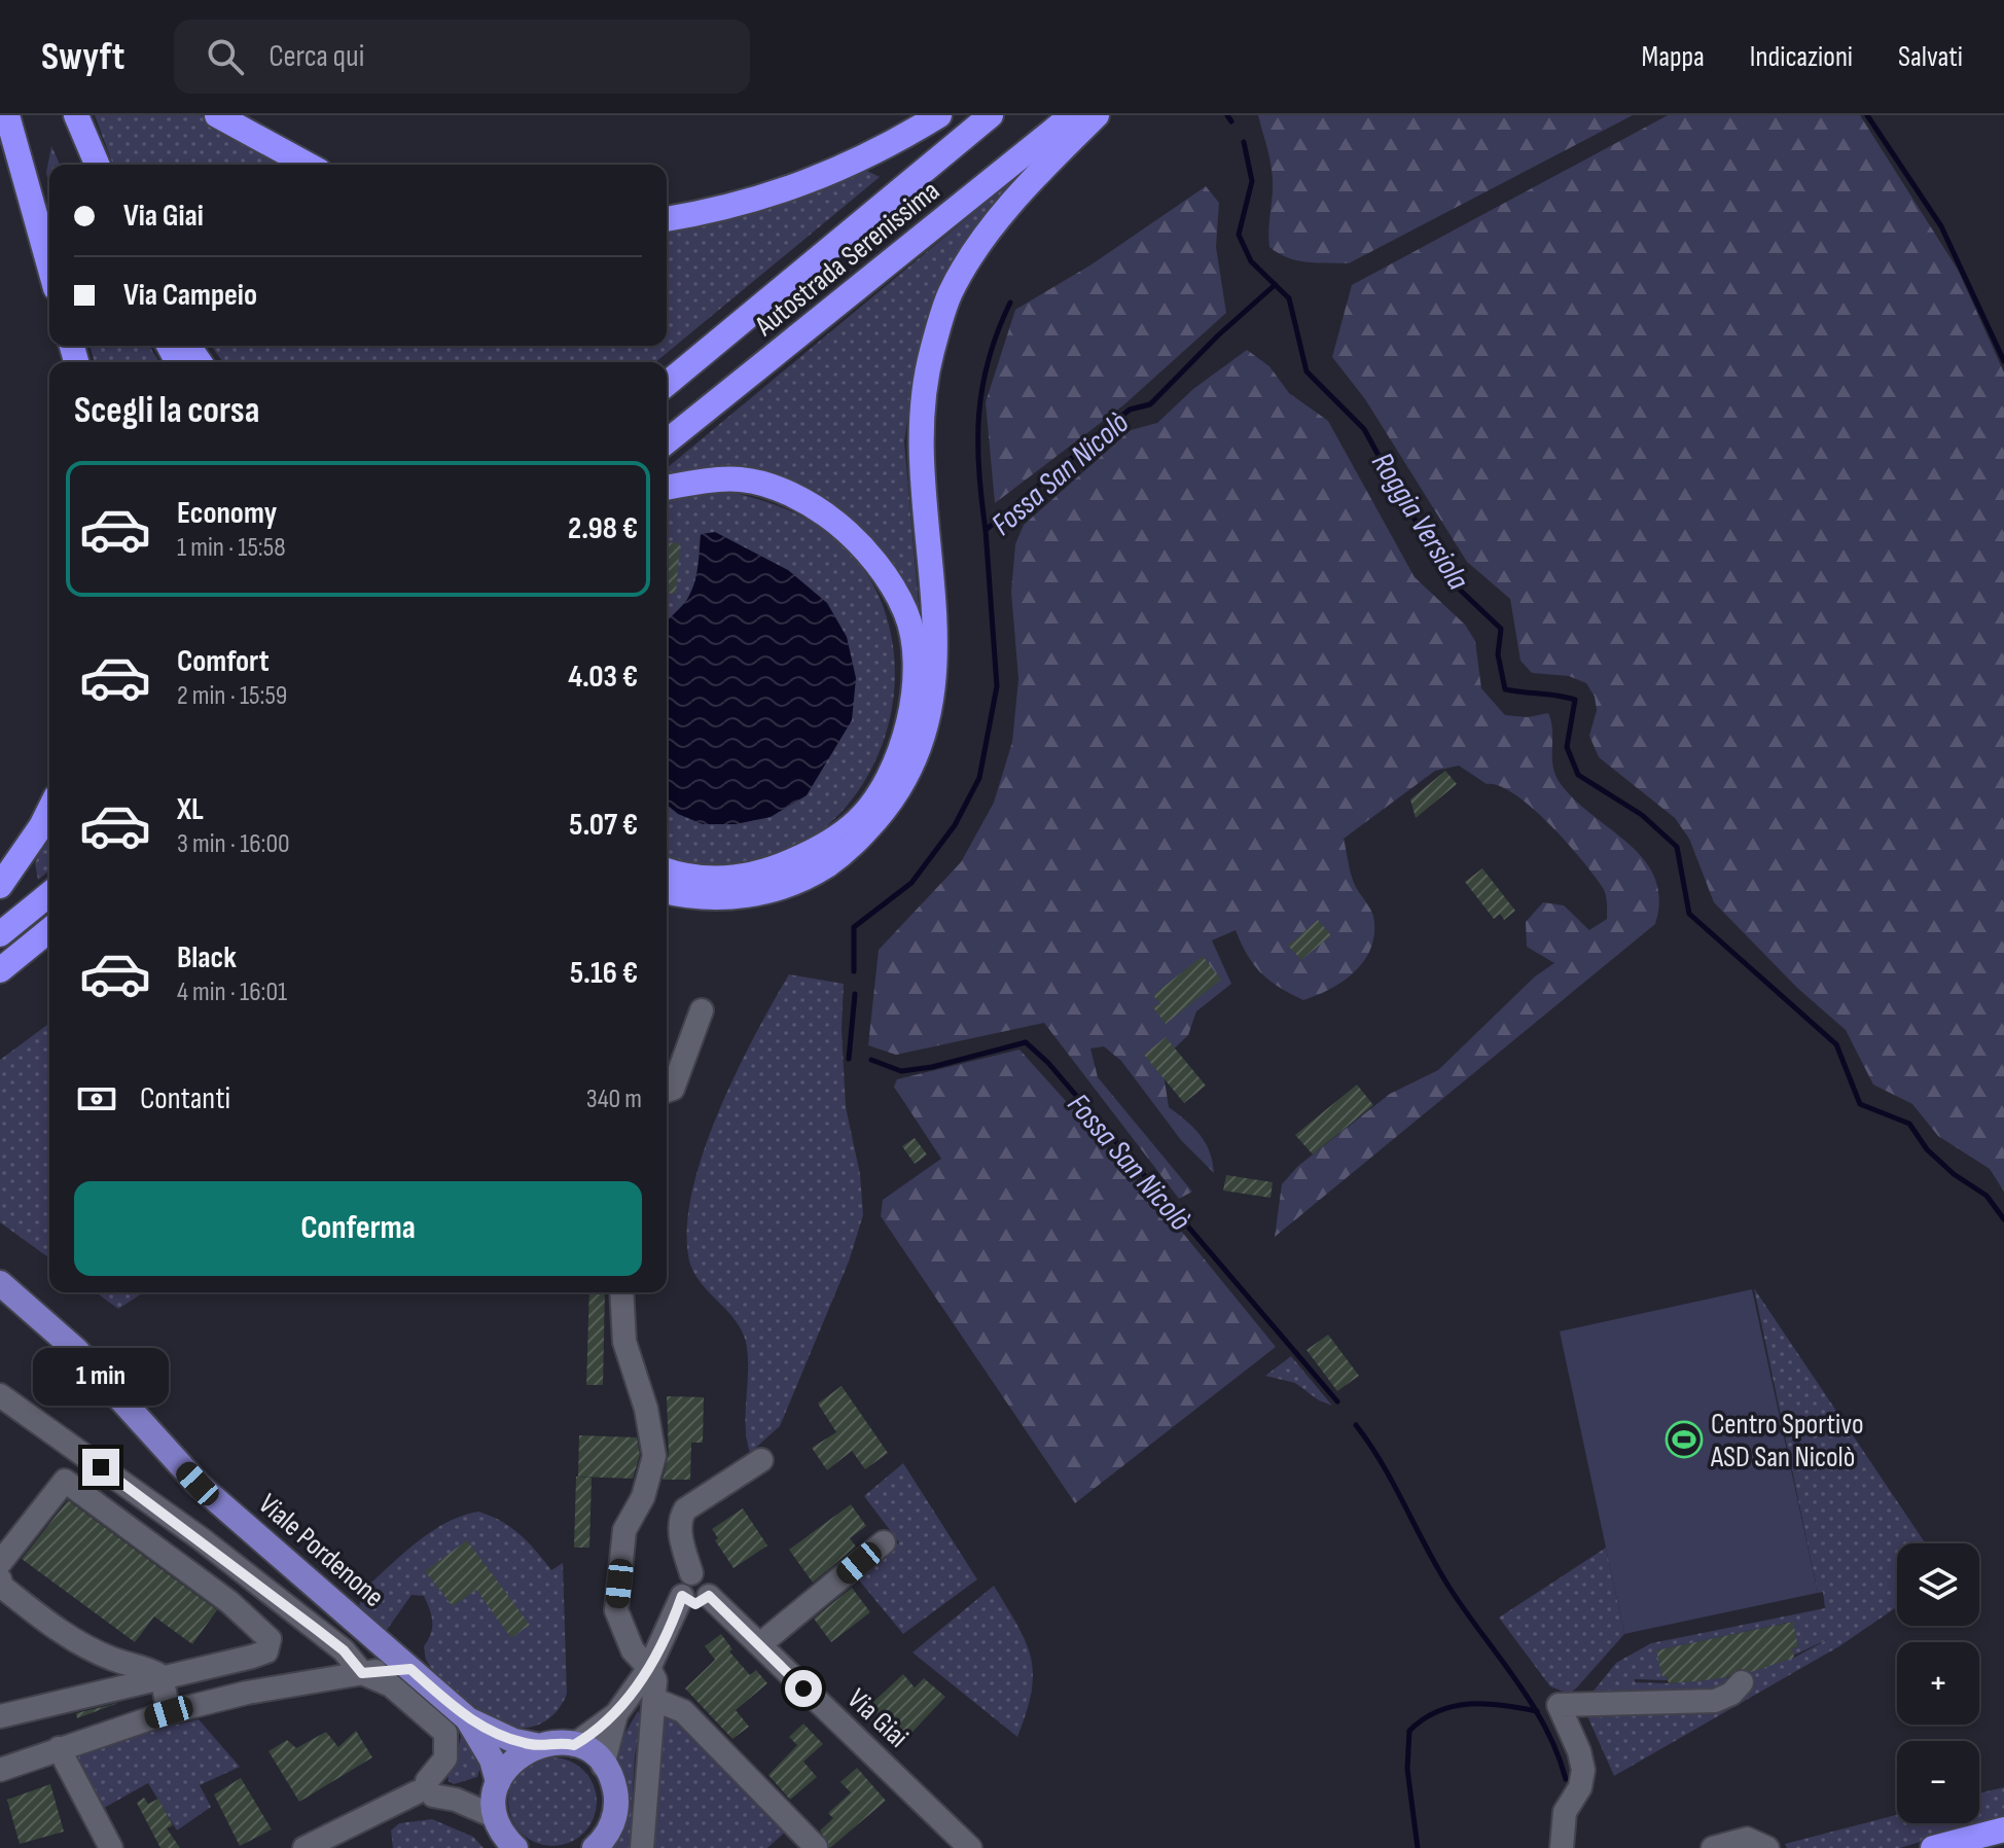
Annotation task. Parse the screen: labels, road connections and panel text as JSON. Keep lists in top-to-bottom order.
{
  "streets": {
    "highway": ["Autostrada Serenissima"],
    "main road": ["Viale Pordenone"],
    "street": ["Via Giai"]
  },
  "water": ["Fossa San Nicolò", "Roggia Versiola"],
  "places": {
    "sports": ["Centro Sportivo ASD San Nicolò"]
  },
  "page": {
    "header": "Swyft",
    "search": "Cerca qui",
    "nav": ["Mappa", "Indicazioni", "Salvati"],
    "banner": ["Via Giai", "Via Campeio"],
    "heading": "Scegli la corsa",
    "list": [
      {
        "name": "Economy",
        "note": "1 min · 15:58",
        "value": "2.98 €"
      },
      {
        "name": "Comfort",
        "note": "2 min · 15:59",
        "value": "4.03 €"
      },
      {
        "name": "XL",
        "note": "3 min · 16:00",
        "value": "5.07 €"
      },
      {
        "name": "Black",
        "note": "4 min · 16:01",
        "value": "5.16 €"
      }
    ],
    "pay": ["Contanti", "340 m"],
    "buttons": "Conferma",
    "bubble": "1 min",
    "map_buttons": ["+", "−"]
  }
}
